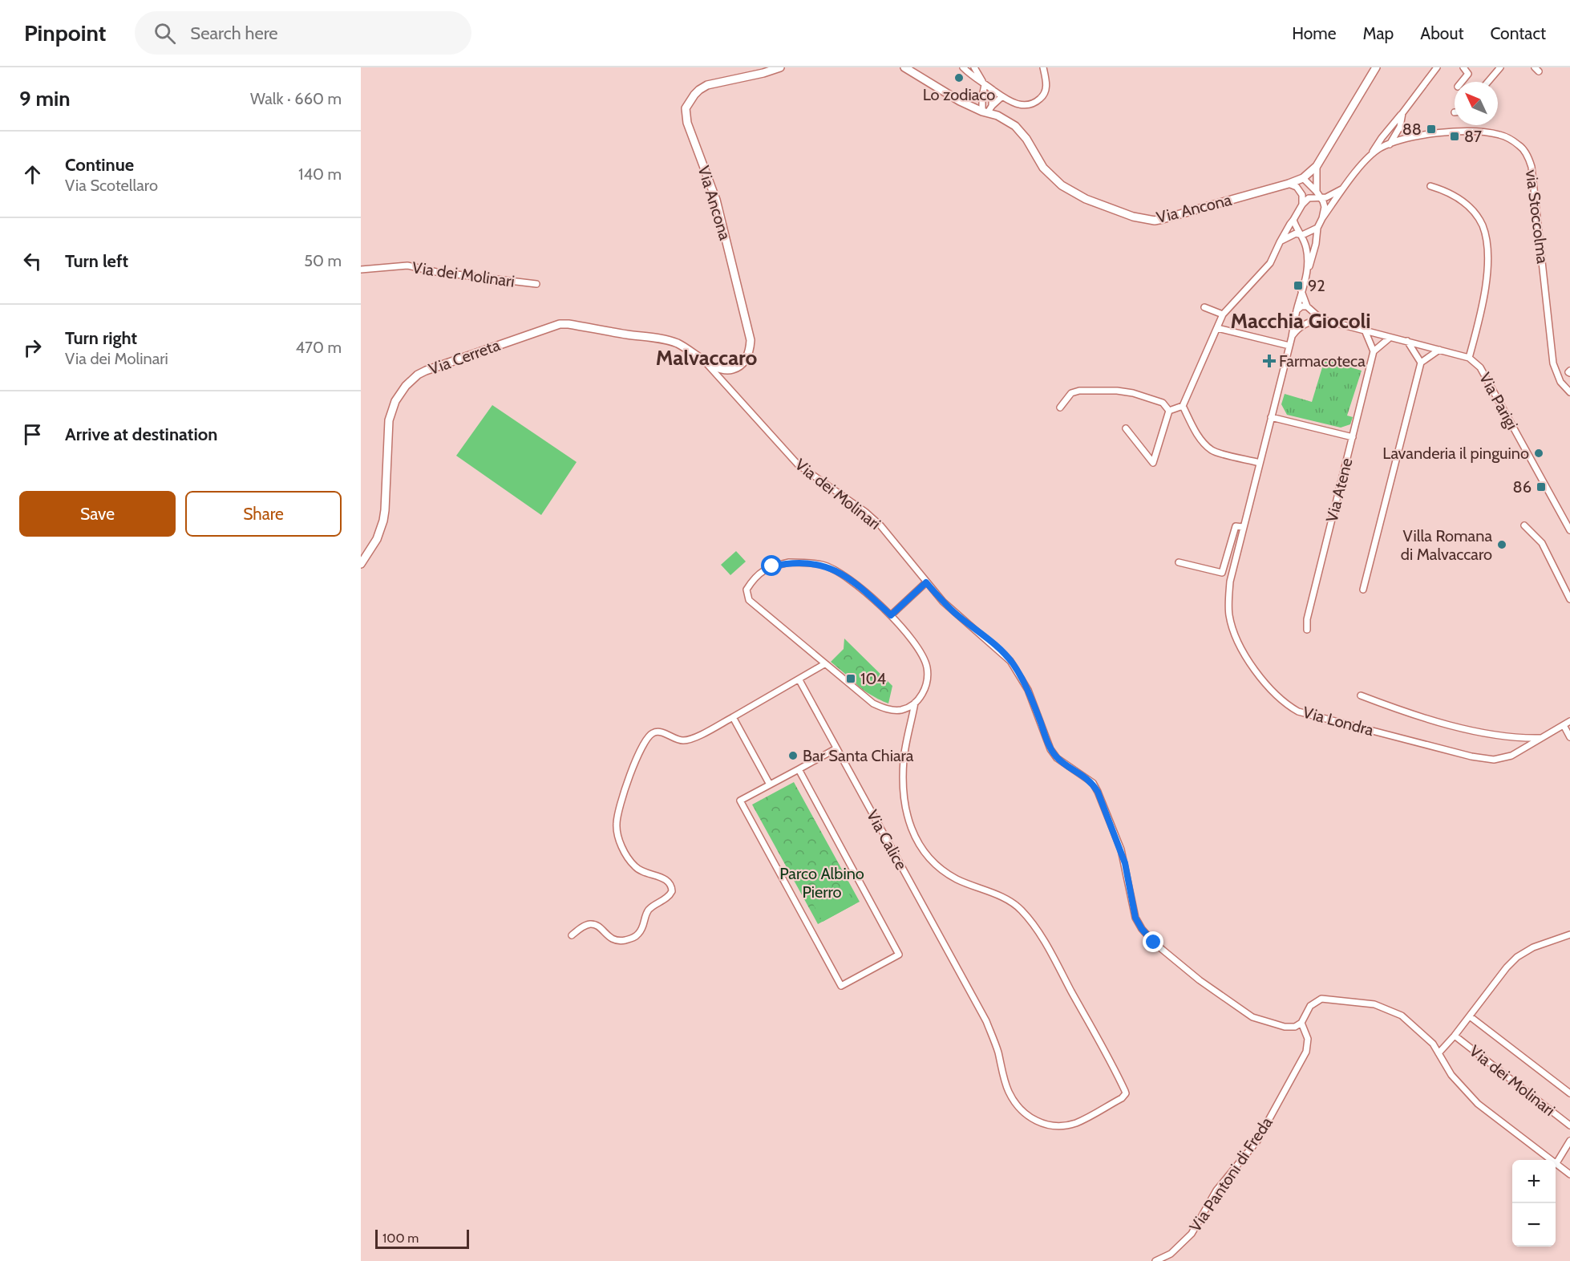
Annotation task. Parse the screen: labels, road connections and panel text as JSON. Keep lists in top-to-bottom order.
{
  "streets": {
    "street": [
      "Via Ancona",
      "via Stoccolma",
      "Via dei Molinari",
      "Via Cerreta",
      "Via Parigi",
      "Via Atene",
      "Via Londra",
      "Via Calice",
      "Via Pantoni di Freda"
    ]
  },
  "crossings": [
    ["Via Ancona", "Via dei Molinari"],
    ["Via Ancona", "Via Cerreta"],
    ["Via dei Molinari", "Via Cerreta"],
    ["Via dei Molinari", "Via Pantoni di Freda"]
  ],
  "districts": ["Macchia Giocoli", "Malvaccaro"],
  "parks": ["Parco Albino Pierro"],
  "places": {
    "other": [
      "Lo zodiaco",
      "Lavanderia il pinguino",
      "Villa Romana di Malvaccaro",
      "Bar Santa Chiara"
    ],
    "transit": [
      "88",
      "87",
      "92",
      "86",
      "104"
    ],
    "health": ["Farmacoteca"]
  },
  "scale_bar": "100 m",
  "north": "top left",
  "page": {
    "header": "Pinpoint",
    "search": "Search here",
    "nav": [
      "Home",
      "Map",
      "About",
      "Contact"
    ],
    "heading": ["9 min", "Walk · 660 m"],
    "list": [
      ["Continue", "Via Scotellaro", "140 m"],
      ["Turn left", "50 m"],
      ["Turn right", "Via dei Molinari", "470 m"],
      "Arrive at destination"
    ],
    "buttons": ["Save", "Share"],
    "map_buttons": ["+", "−"],
    "scale": "100 m"
  }
}
